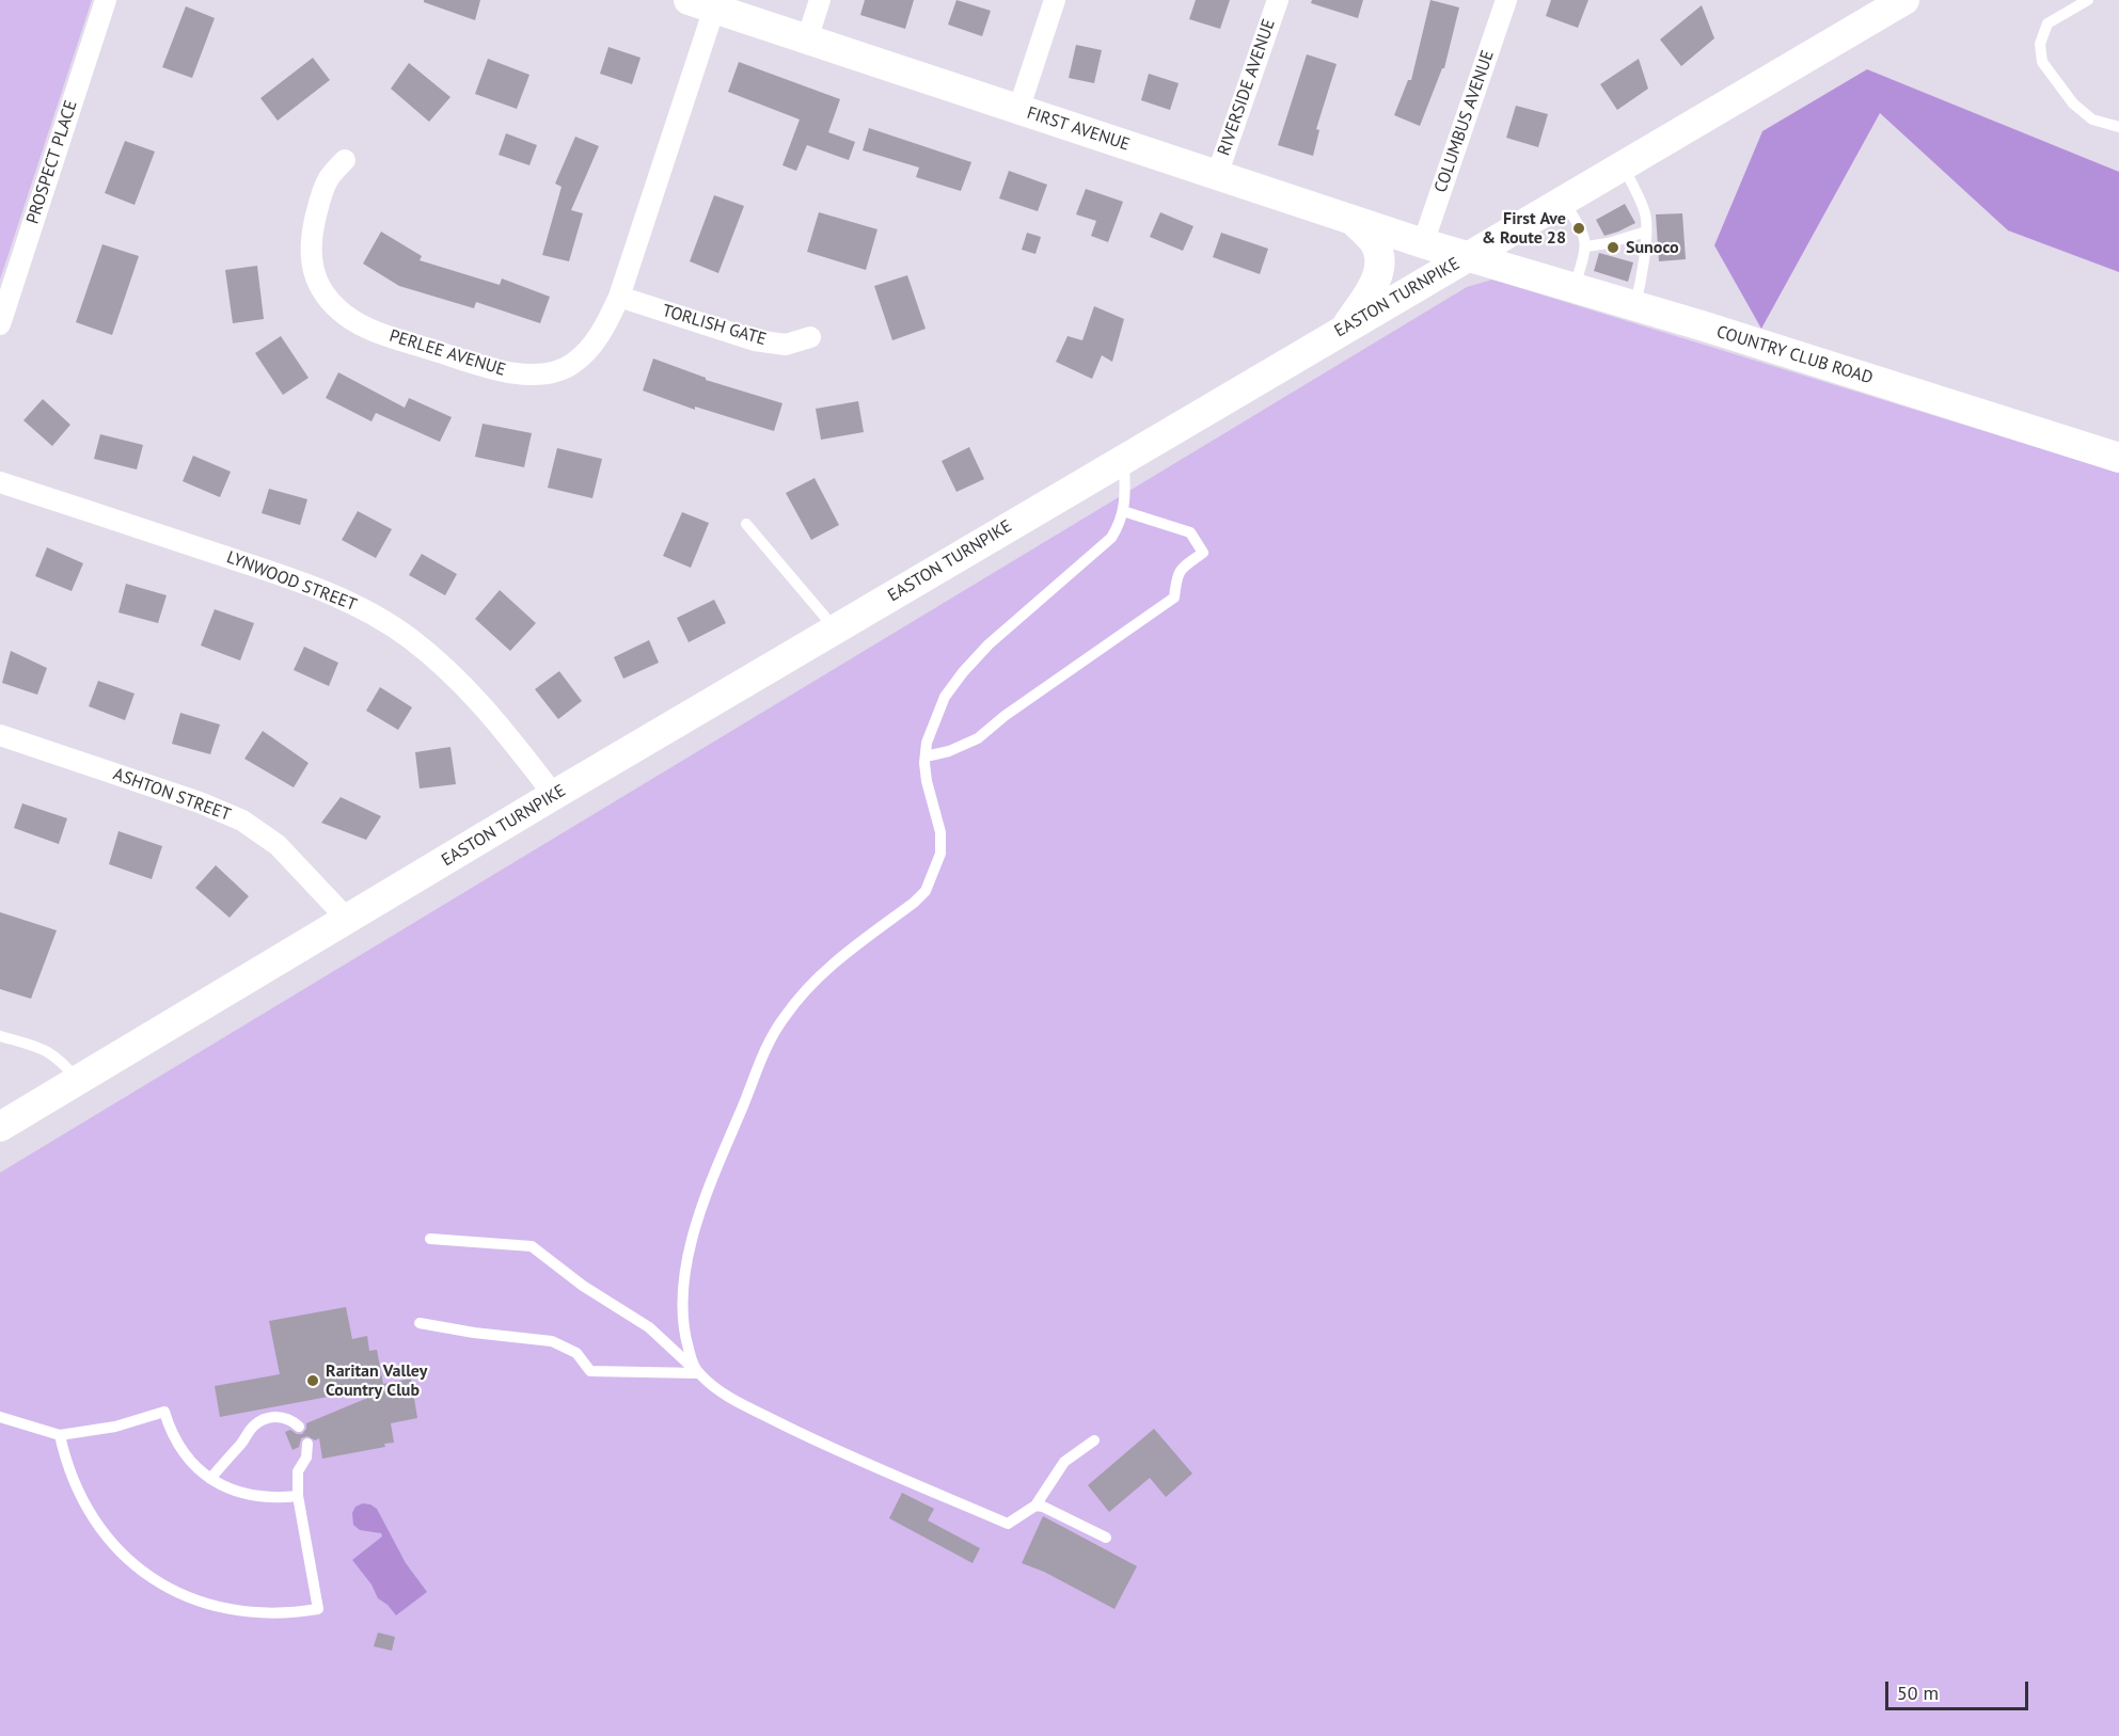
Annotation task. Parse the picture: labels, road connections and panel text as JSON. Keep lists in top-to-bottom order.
{
  "streets": {
    "main road": ["FIRST AVENUE", "EASTON TURNPIKE", "COUNTRY CLUB ROAD"],
    "street": [
      "RIVERSIDE AVENUE",
      "COLUMBUS AVENUE",
      "PROSPECT PLACE",
      "TORLISH GATE",
      "PERLEE AVENUE",
      "LYNWOOD STREET",
      "ASHTON STREET"
    ]
  },
  "crossings": [
    ["RIVERSIDE AVENUE", "FIRST AVENUE"],
    ["COLUMBUS AVENUE", "FIRST AVENUE"],
    ["FIRST AVENUE", "EASTON TURNPIKE"],
    ["FIRST AVENUE", "PERLEE AVENUE"],
    ["FIRST AVENUE", "COUNTRY CLUB ROAD"],
    ["EASTON TURNPIKE", "COUNTRY CLUB ROAD"],
    ["EASTON TURNPIKE", "LYNWOOD STREET"],
    ["EASTON TURNPIKE", "ASHTON STREET"],
    ["TORLISH GATE", "PERLEE AVENUE"]
  ],
  "places": ["First Ave & Route 28", "Sunoco", "Raritan Valley Country Club"],
  "scale_bar": "50 m"
}
